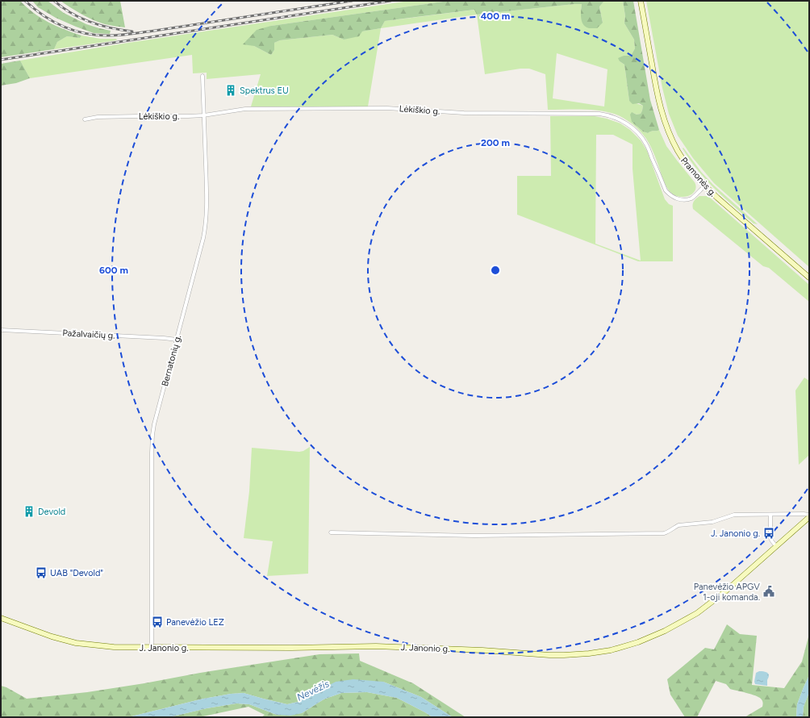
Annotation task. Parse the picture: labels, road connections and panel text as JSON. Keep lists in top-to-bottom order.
{
  "streets": {
    "street": [
      "Lėkiškio g.",
      "Pramonės g.",
      "Pažalvaičių g.",
      "Bernatonių g.",
      "J. Janonio g."
    ]
  },
  "crossings": [
    ["Lėkiškio g.", "Pramonės g."],
    ["Lėkiškio g.", "Bernatonių g."],
    ["Pažalvaičių g.", "Bernatonių g."],
    ["Bernatonių g.", "J. Janonio g."]
  ],
  "water": ["Nevėžis"],
  "places": {
    "building": ["Spektrus EU", "Devold"],
    "bus stop": ["J. Janonio g.", "UAB \"Devold\"", "Panevėžio LEZ"],
    "public building": ["Panevėžio APGV 1-oji komanda."]
  },
  "rings": ["400 m", "200 m", "600 m"]
}
